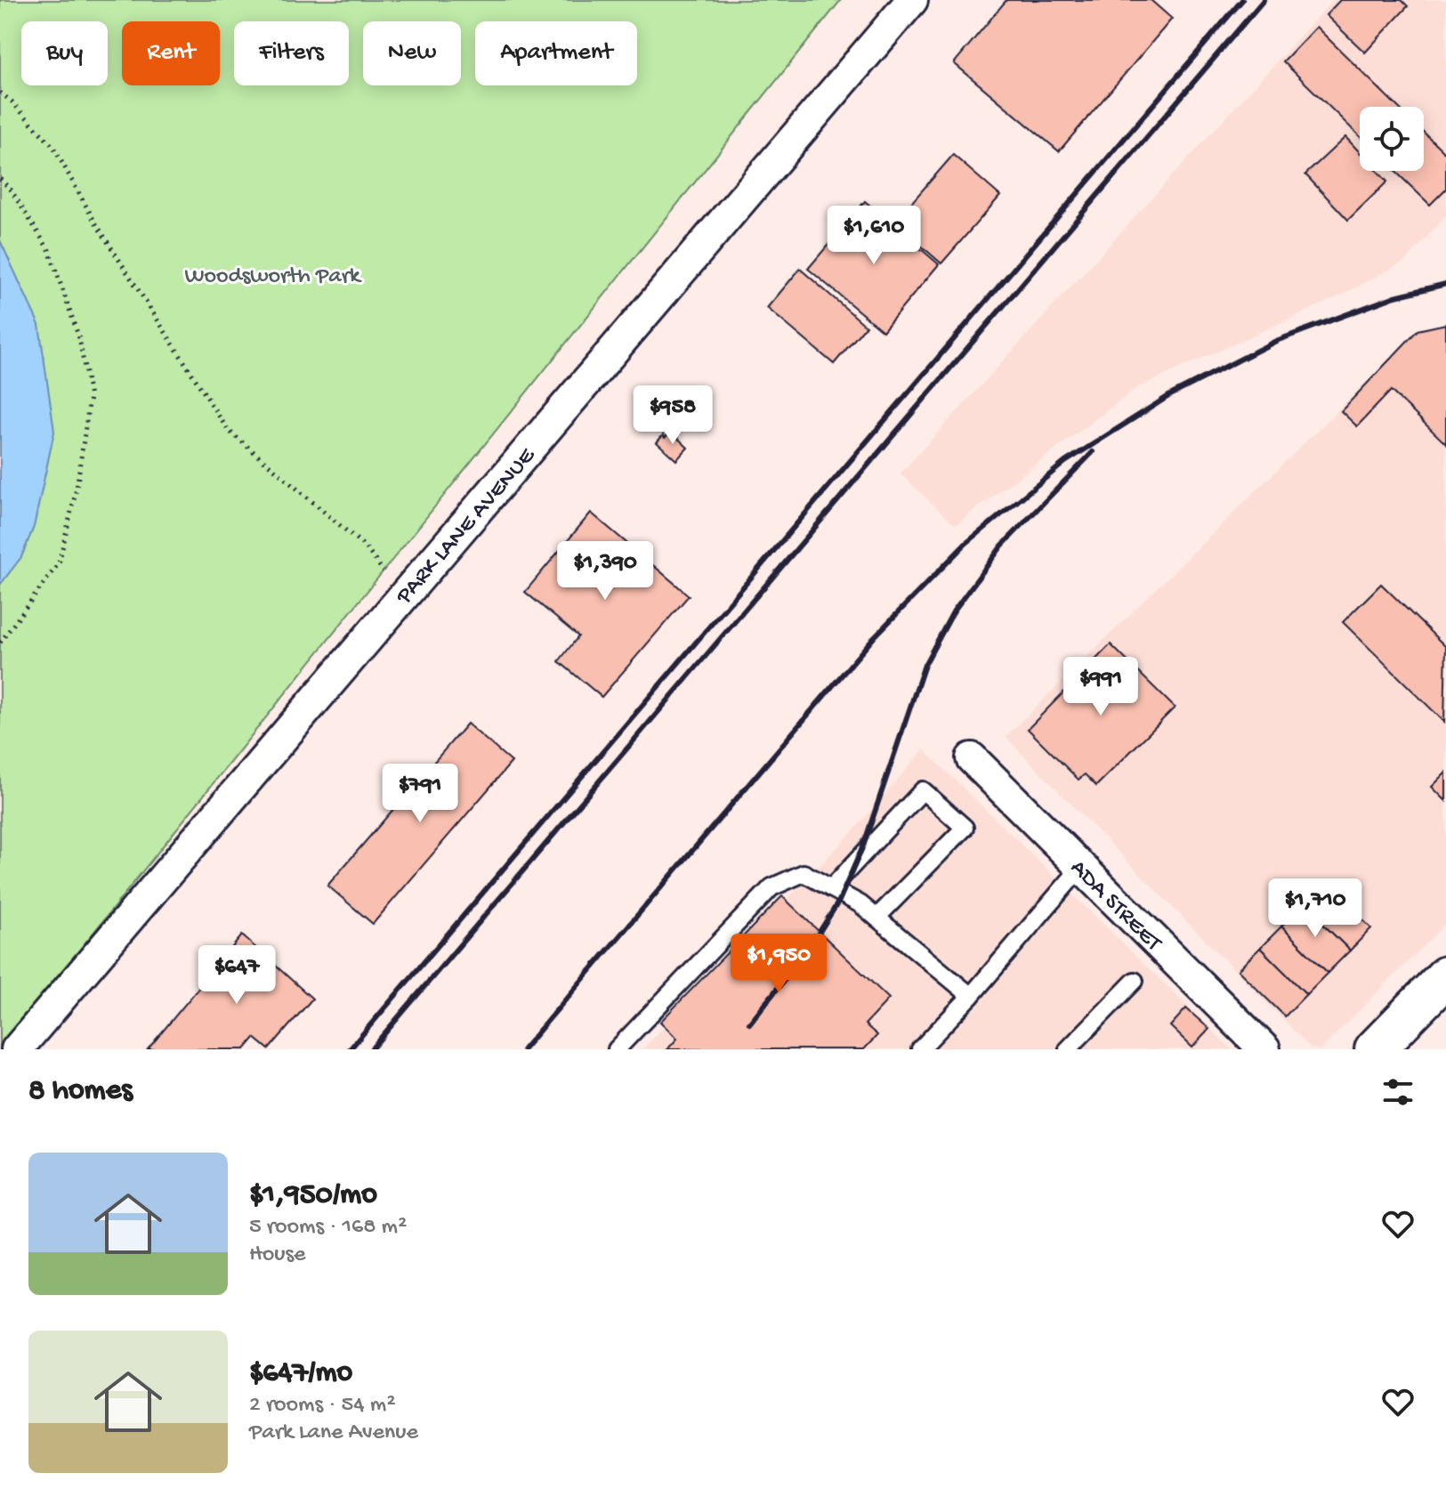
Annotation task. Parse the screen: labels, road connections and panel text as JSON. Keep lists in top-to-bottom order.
{
  "streets": {
    "street": ["PARK LANE AVENUE", "ADA STREET"]
  },
  "parks": ["Woodsworth Park"],
  "page": {
    "chip": [
      "Buy",
      "Rent",
      "Filters",
      "New",
      "Apartment"
    ],
    "price": [
      "$1,610",
      "$958",
      "$1,390",
      "$991",
      "$791",
      "$1,710",
      "$1,950",
      "$647"
    ],
    "heading": "8 homes",
    "list": [
      {
        "name": "$1,950/mo",
        "note": "5 rooms · 168 m² · House"
      },
      {
        "name": "$647/mo",
        "note": "2 rooms · 54 m² · Park Lane Avenue"
      }
    ]
  }
}
